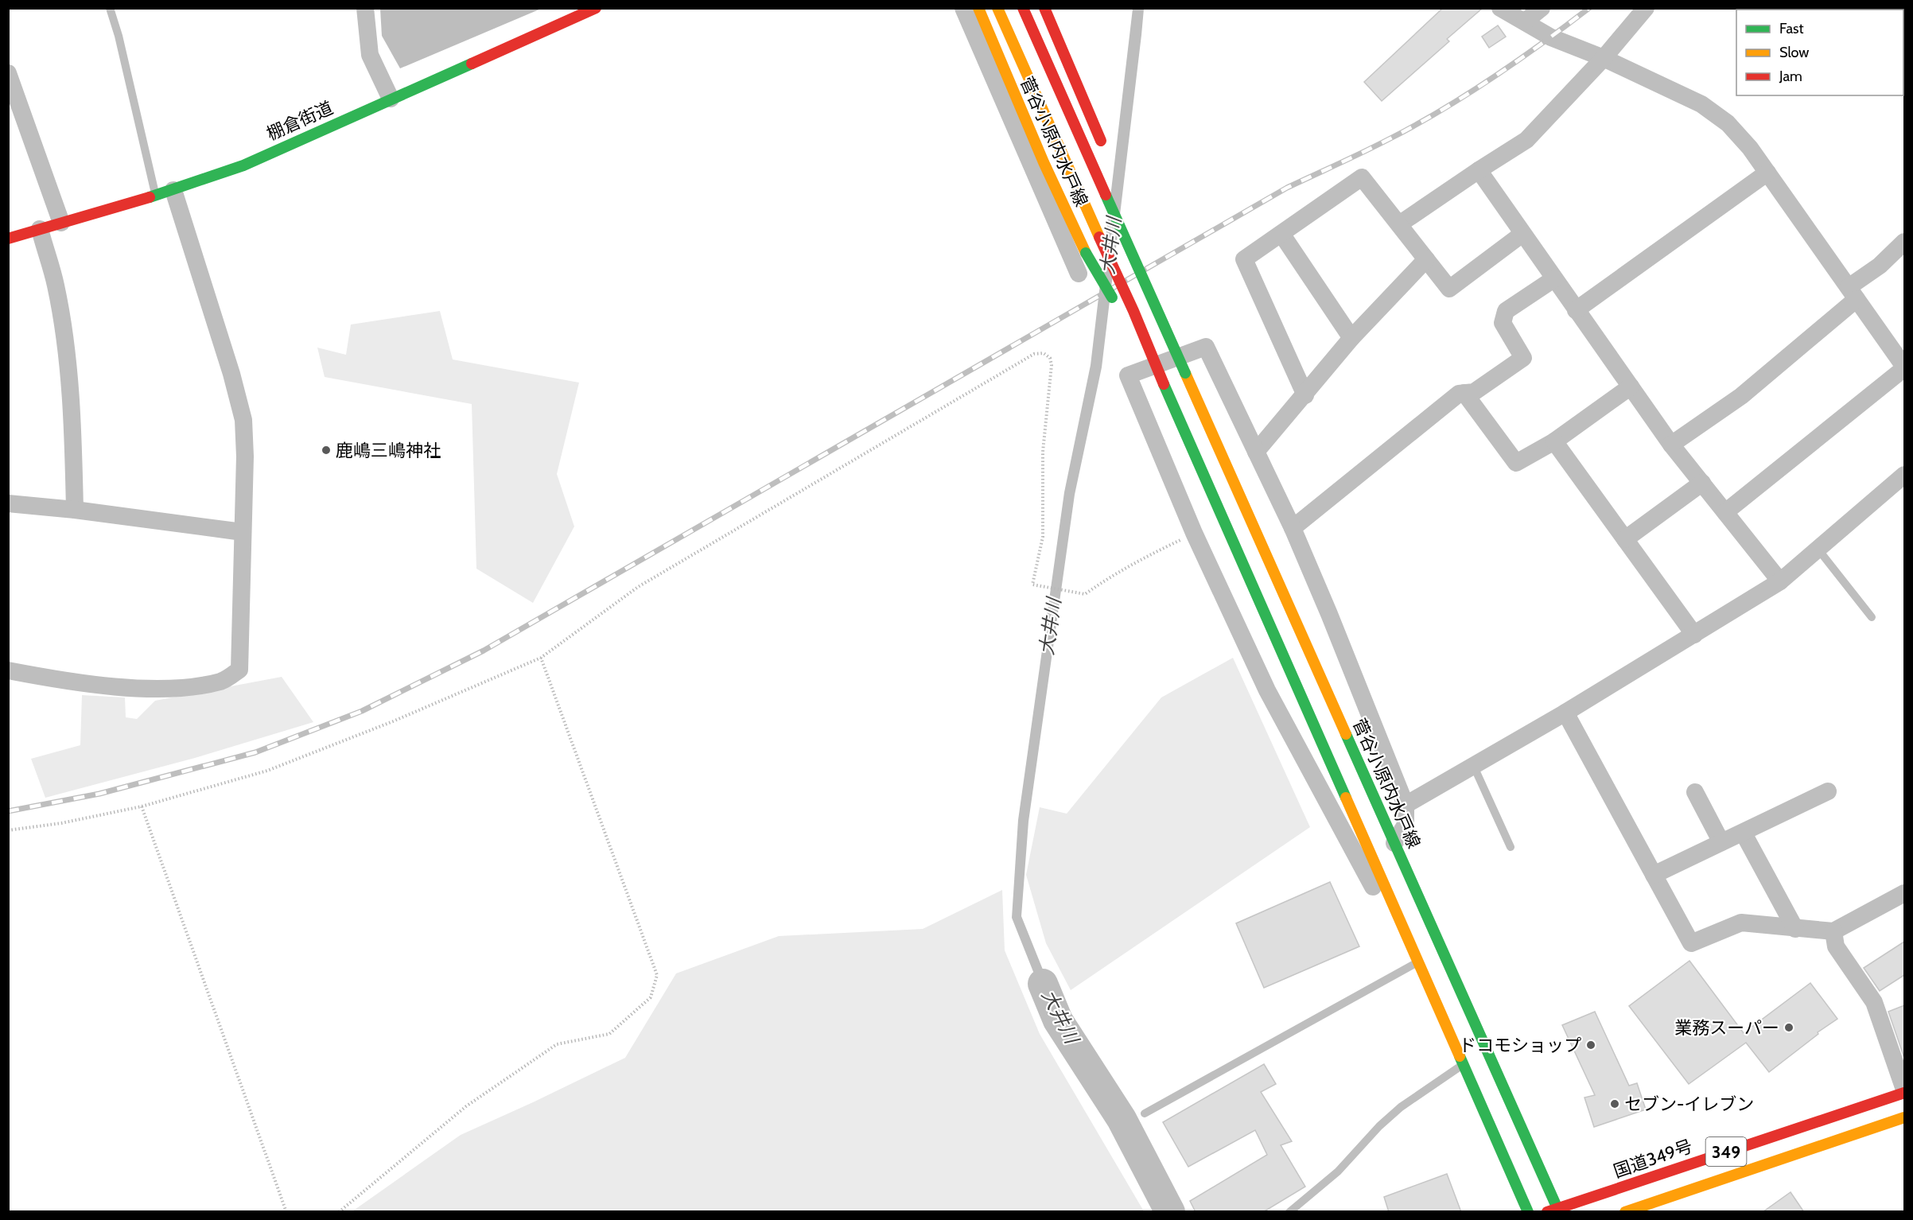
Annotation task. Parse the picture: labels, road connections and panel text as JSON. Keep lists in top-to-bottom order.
{
  "streets": {
    "main road": [
      "棚倉街道",
      "菅谷小原内水戸線",
      "349",
      "国道349号"
    ]
  },
  "crossings": [
    ["菅谷小原内水戸線", "国道349号"]
  ],
  "water": ["大井川"],
  "places": [
    "鹿嶋三嶋神社",
    "業務スーパー",
    "ドコモショップ",
    "セブン-イレブン"
  ],
  "legend": ["Fast", "Slow", "Jam"]
}
